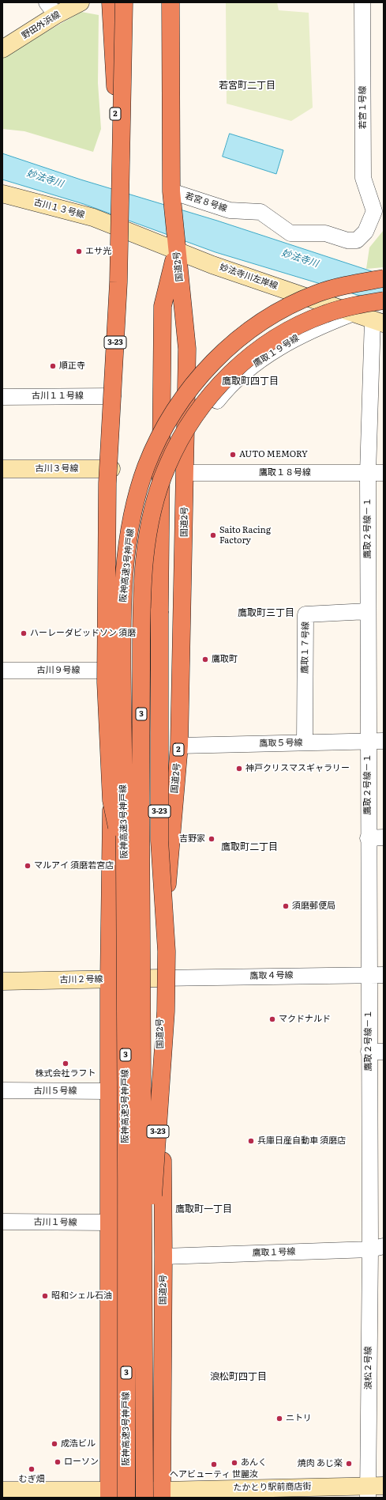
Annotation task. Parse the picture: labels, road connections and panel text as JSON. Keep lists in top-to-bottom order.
{
  "streets": {
    "highway": [
      "2",
      "国道2号",
      "3-23",
      "阪神高速3号神戸線",
      "3"
    ],
    "street": [
      "野田外浜線",
      "若宮１号線",
      "若宮８号線",
      "古川１３号線",
      "妙法寺川左岸線",
      "鷹取１９号線",
      "古川１１号線",
      "古川３号線",
      "鷹取１８号線",
      "鷹取２号線－１",
      "鷹取１７号線",
      "古川９号線",
      "鷹取５号線",
      "鷹取４号線",
      "古川２号線",
      "古川５号線",
      "古川１号線",
      "鷹取１号線",
      "浪松２号線",
      "たかとり駅前商店街"
    ]
  },
  "crossings": [
    ["若宮１号線", "若宮８号線"],
    ["2", "古川１３号線"],
    ["2", "妙法寺川左岸線"],
    ["2", "古川１１号線"],
    ["2", "古川３号線"],
    ["2", "古川９号線"],
    ["2", "古川２号線"],
    ["2", "古川５号線"],
    ["2", "古川１号線"],
    ["2", "たかとり駅前商店街"],
    ["若宮８号線", "国道2号"],
    ["古川１３号線", "妙法寺川左岸線"],
    ["国道2号", "妙法寺川左岸線"],
    ["国道2号", "3-23"],
    ["国道2号", "鷹取１８号線"],
    ["国道2号", "鷹取５号線"],
    ["国道2号", "鷹取４号線"],
    ["国道2号", "古川２号線"],
    ["国道2号", "鷹取１号線"],
    ["国道2号", "たかとり駅前商店街"],
    ["妙法寺川左岸線", "3-23"],
    ["妙法寺川左岸線", "鷹取１９号線"],
    ["妙法寺川左岸線", "鷹取２号線－１"],
    ["3-23", "阪神高速3号神戸線"],
    ["鷹取１８号線", "鷹取２号線－１"],
    ["鷹取２号線－１", "鷹取１７号線"],
    ["鷹取２号線－１", "鷹取５号線"],
    ["鷹取２号線－１", "鷹取４号線"],
    ["鷹取２号線－１", "鷹取１号線"],
    ["鷹取２号線－１", "浪松２号線"],
    ["鷹取１７号線", "鷹取５号線"],
    ["鷹取４号線", "古川２号線"],
    ["鷹取１号線", "浪松２号線"],
    ["浪松２号線", "たかとり駅前商店街"]
  ],
  "districts": [
    "若宮町二丁目",
    "鷹取町四丁目",
    "鷹取町三丁目",
    "鷹取町二丁目",
    "鷹取町一丁目",
    "浪松町四丁目"
  ],
  "water": ["妙法寺川"],
  "places": [
    "エサ光",
    "順正寺",
    "AUTO MEMORY",
    "Saito Racing Factory",
    "ハーレーダビッドソン 須磨",
    "鷹取町",
    "神戸クリスマスギャラリー",
    "吉野家",
    "マルアイ 須磨若宮店",
    "須磨郵便局",
    "マクドナルド",
    "株式会社ラフト",
    "兵庫日産自動車 須磨店",
    "昭和シェル石油",
    "ニトリ",
    "成浩ビル",
    "ローソン",
    "あんく",
    "焼肉 あじ楽",
    "ヘアビューティ 世麗汝",
    "むぎ畑"
  ]
}
